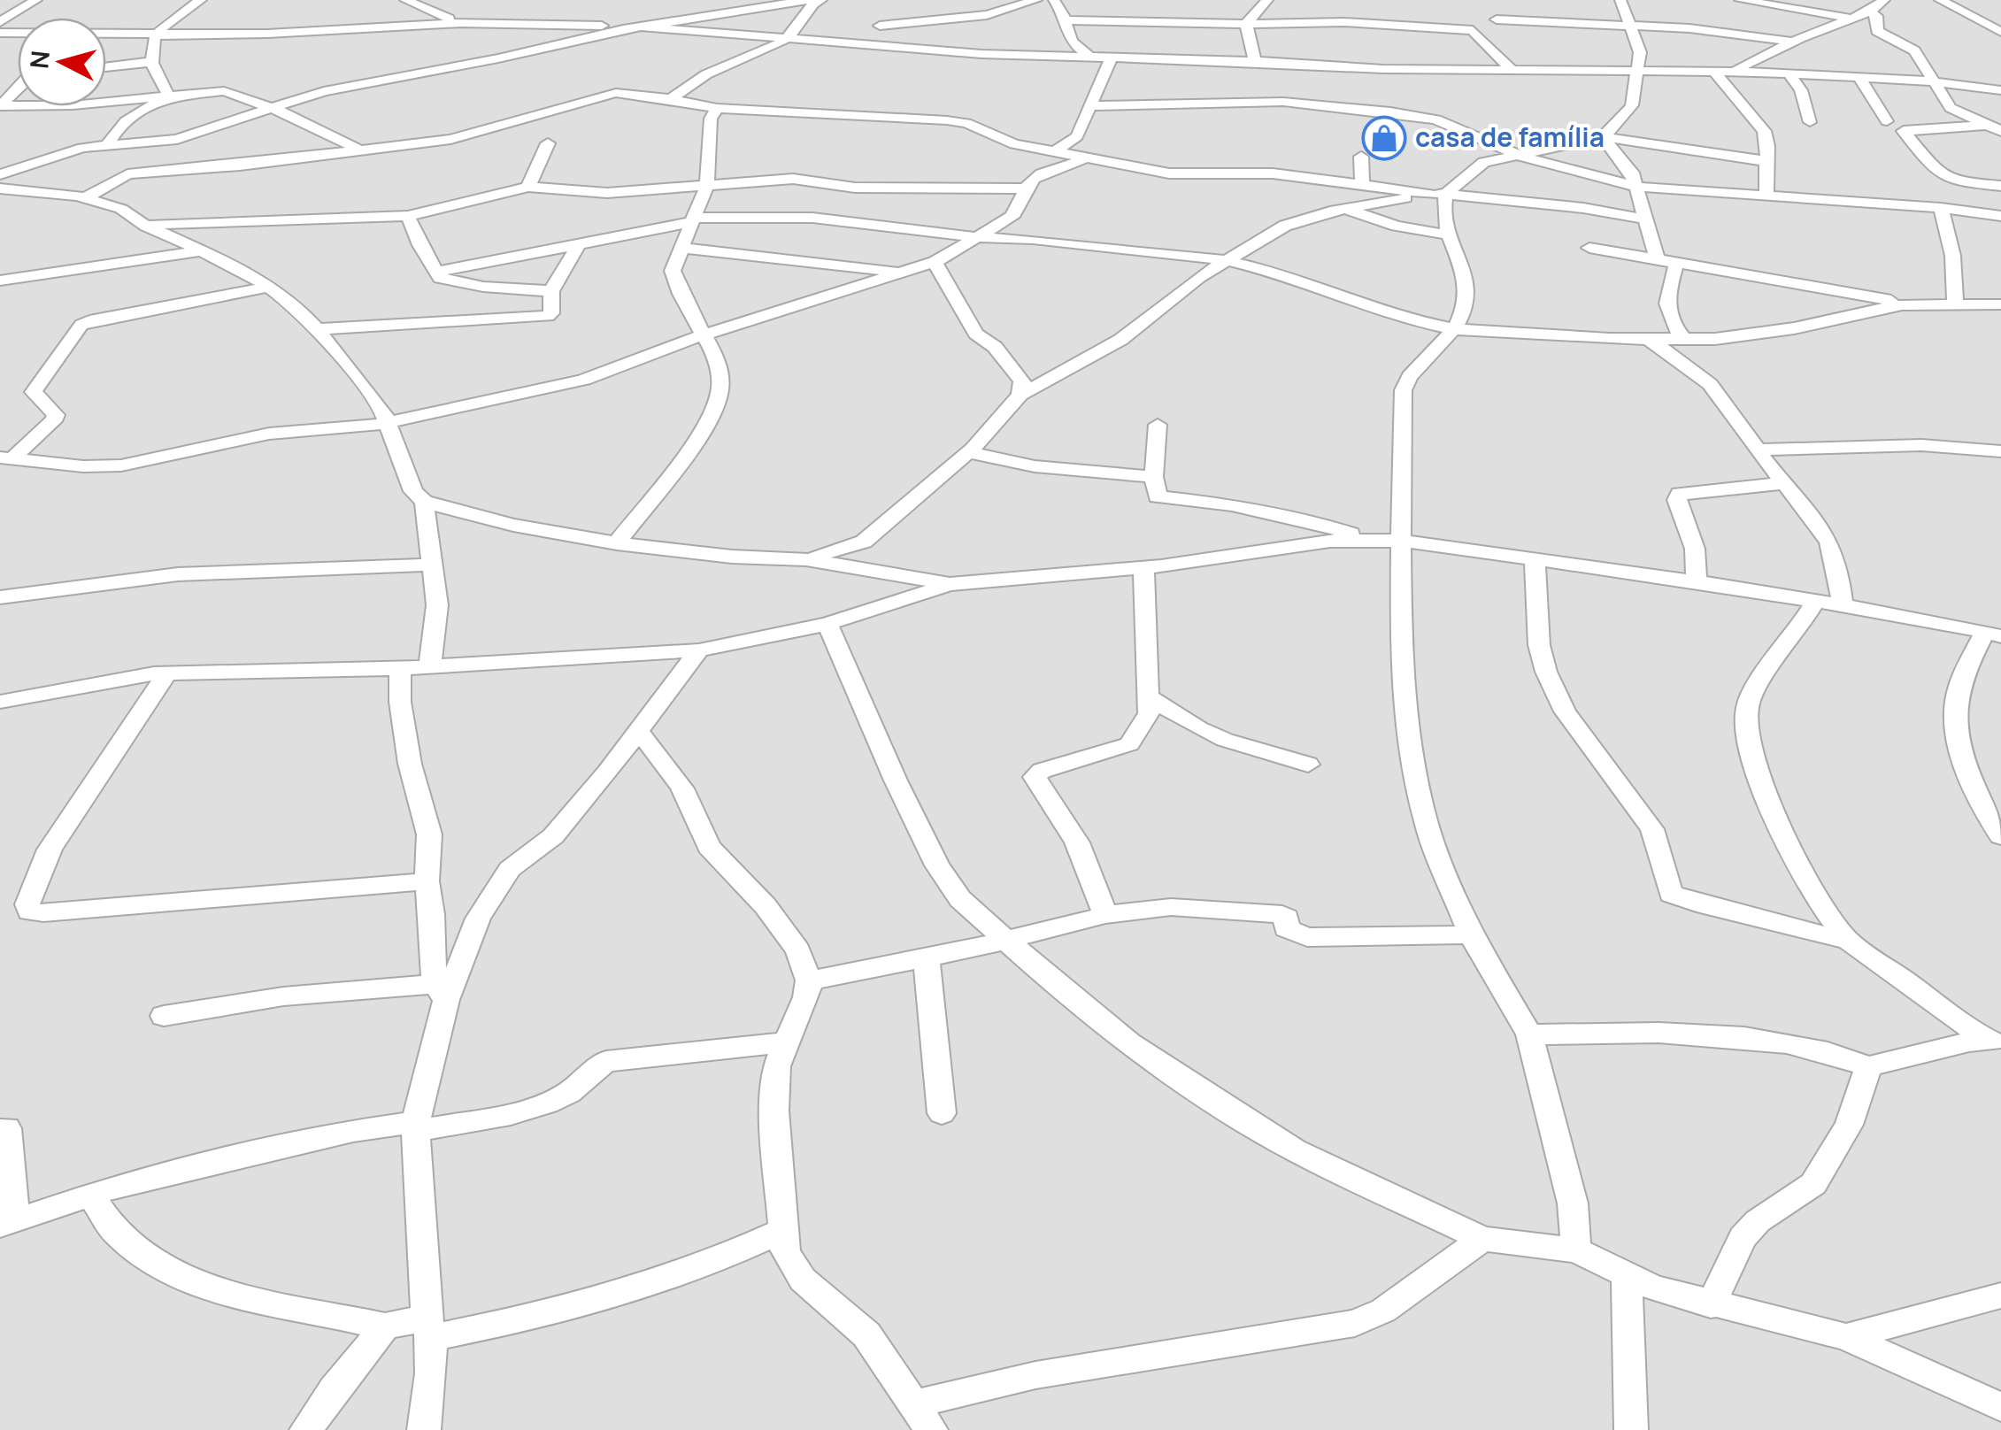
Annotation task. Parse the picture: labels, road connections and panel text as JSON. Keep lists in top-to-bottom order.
{
  "places": {
    "shop": ["casa de família"]
  },
  "north": "left"
}
